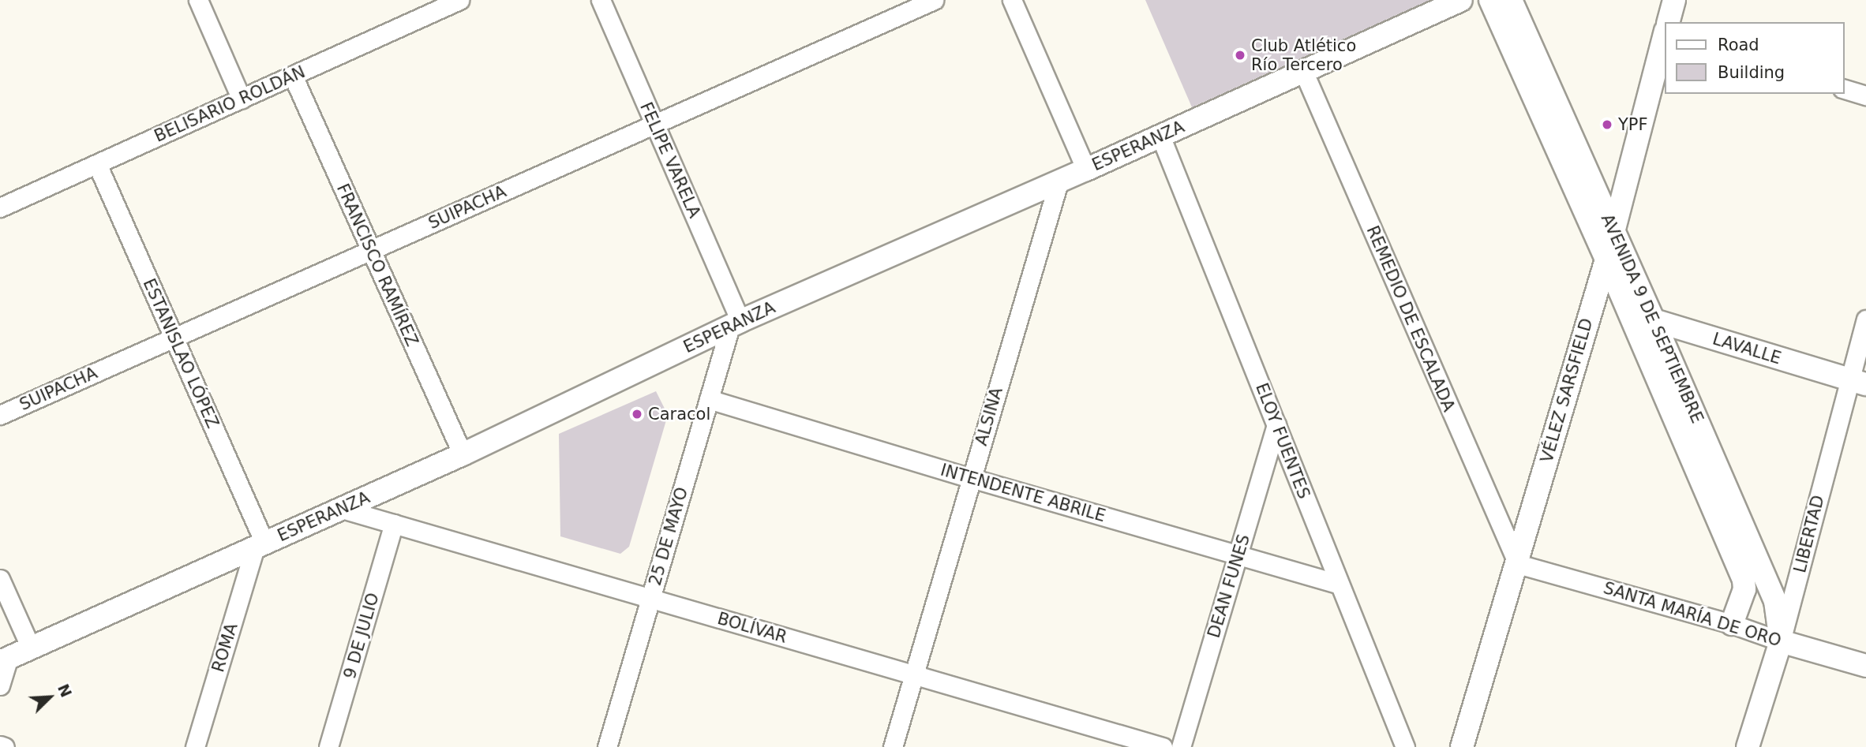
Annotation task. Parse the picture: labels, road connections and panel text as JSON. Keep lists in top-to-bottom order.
{
  "streets": {
    "main road": [
      "ESPERANZA",
      "AVENIDA 9 DE SEPTIEMBRE",
      "LAVALLE",
      "VÉLEZ SARSFIELD",
      "LIBERTAD",
      "SANTA MARÍA DE ORO"
    ],
    "street": [
      "BELISARIO ROLDÁN",
      "FELIPE VARELA",
      "SUIPACHA",
      "FRANCISCO RAMÍREZ",
      "REMEDIO DE ESCALADA",
      "ESTANISLAO LÓPEZ",
      "ALSINA",
      "ELOY FUENTES",
      "INTENDENTE ABRILE",
      "25 DE MAYO",
      "DEAN FUNES",
      "BOLÍVAR",
      "9 DE JULIO",
      "ROMA"
    ]
  },
  "crossings": [
    ["BELISARIO ROLDÁN", "FRANCISCO RAMÍREZ"],
    ["BELISARIO ROLDÁN", "ESTANISLAO LÓPEZ"],
    ["ESPERANZA", "FELIPE VARELA"],
    ["ESPERANZA", "FRANCISCO RAMÍREZ"],
    ["ESPERANZA", "REMEDIO DE ESCALADA"],
    ["ESPERANZA", "ESTANISLAO LÓPEZ"],
    ["ESPERANZA", "ALSINA"],
    ["ESPERANZA", "ELOY FUENTES"],
    ["ESPERANZA", "25 DE MAYO"],
    ["ESPERANZA", "BOLÍVAR"],
    ["ESPERANZA", "ROMA"],
    ["FELIPE VARELA", "SUIPACHA"],
    ["FELIPE VARELA", "25 DE MAYO"],
    ["SUIPACHA", "FRANCISCO RAMÍREZ"],
    ["SUIPACHA", "ESTANISLAO LÓPEZ"],
    ["REMEDIO DE ESCALADA", "VÉLEZ SARSFIELD"],
    ["REMEDIO DE ESCALADA", "SANTA MARÍA DE ORO"],
    ["AVENIDA 9 DE SEPTIEMBRE", "LAVALLE"],
    ["AVENIDA 9 DE SEPTIEMBRE", "VÉLEZ SARSFIELD"],
    ["AVENIDA 9 DE SEPTIEMBRE", "LIBERTAD"],
    ["AVENIDA 9 DE SEPTIEMBRE", "SANTA MARÍA DE ORO"],
    ["LAVALLE", "LIBERTAD"],
    ["ESTANISLAO LÓPEZ", "ROMA"],
    ["VÉLEZ SARSFIELD", "SANTA MARÍA DE ORO"],
    ["ALSINA", "INTENDENTE ABRILE"],
    ["ALSINA", "BOLÍVAR"],
    ["ELOY FUENTES", "INTENDENTE ABRILE"],
    ["ELOY FUENTES", "DEAN FUNES"],
    ["INTENDENTE ABRILE", "25 DE MAYO"],
    ["INTENDENTE ABRILE", "DEAN FUNES"],
    ["LIBERTAD", "SANTA MARÍA DE ORO"],
    ["25 DE MAYO", "BOLÍVAR"],
    ["BOLÍVAR", "9 DE JULIO"]
  ],
  "places": ["Club Atlético Río Tercero", "YPF", "Caracol"],
  "legend": ["Road", "Building"],
  "north": "top right"
}
